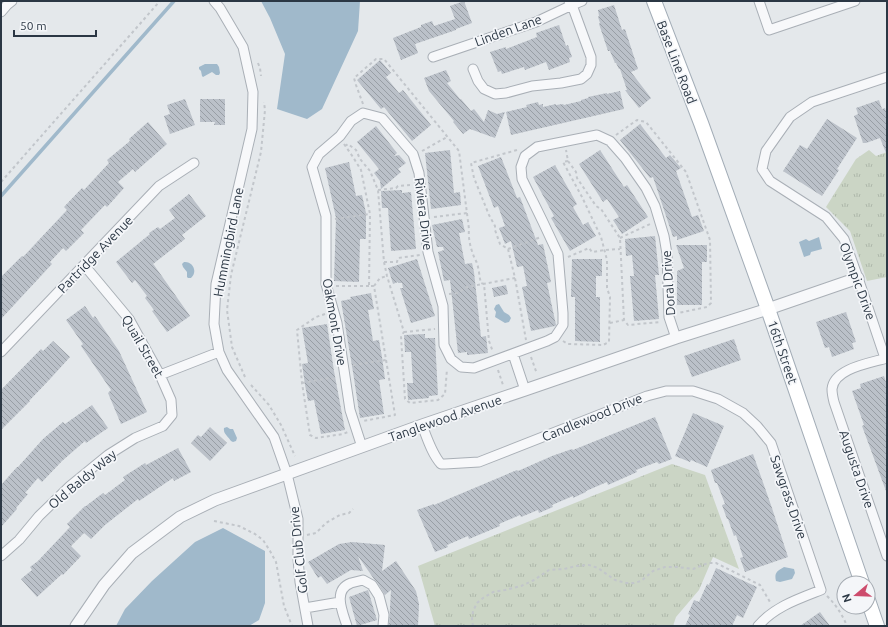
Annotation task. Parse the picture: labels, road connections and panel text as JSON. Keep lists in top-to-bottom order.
{
  "streets": {
    "main road": ["Base Line Road", "16th Street"],
    "street": [
      "Linden Lane",
      "Riviera Drive",
      "Hummingbird Lane",
      "Partridge Avenue",
      "Olympic Drive",
      "Doral Drive",
      "Oakmont Drive",
      "Quail Street",
      "Candlewood Drive",
      "Tanglewood Avenue",
      "Augusta Drive",
      "Old Baldy Way",
      "Sawgrass Drive",
      "Golf Club Drive"
    ]
  },
  "crossings": [
    ["Base Line Road", "16th Street"],
    ["Hummingbird Lane", "Tanglewood Avenue"],
    ["Hummingbird Lane", "Golf Club Drive"],
    ["Partridge Avenue", "Quail Street"],
    ["Olympic Drive", "Tanglewood Avenue"],
    ["Olympic Drive", "Augusta Drive"],
    ["Doral Drive", "Tanglewood Avenue"],
    ["Oakmont Drive", "Tanglewood Avenue"],
    ["Quail Street", "Old Baldy Way"],
    ["16th Street", "Tanglewood Avenue"],
    ["Candlewood Drive", "Tanglewood Avenue"],
    ["Candlewood Drive", "Sawgrass Drive"],
    ["Tanglewood Avenue", "Golf Club Drive"]
  ],
  "scale_bar": "50 m",
  "north": "left"
}
